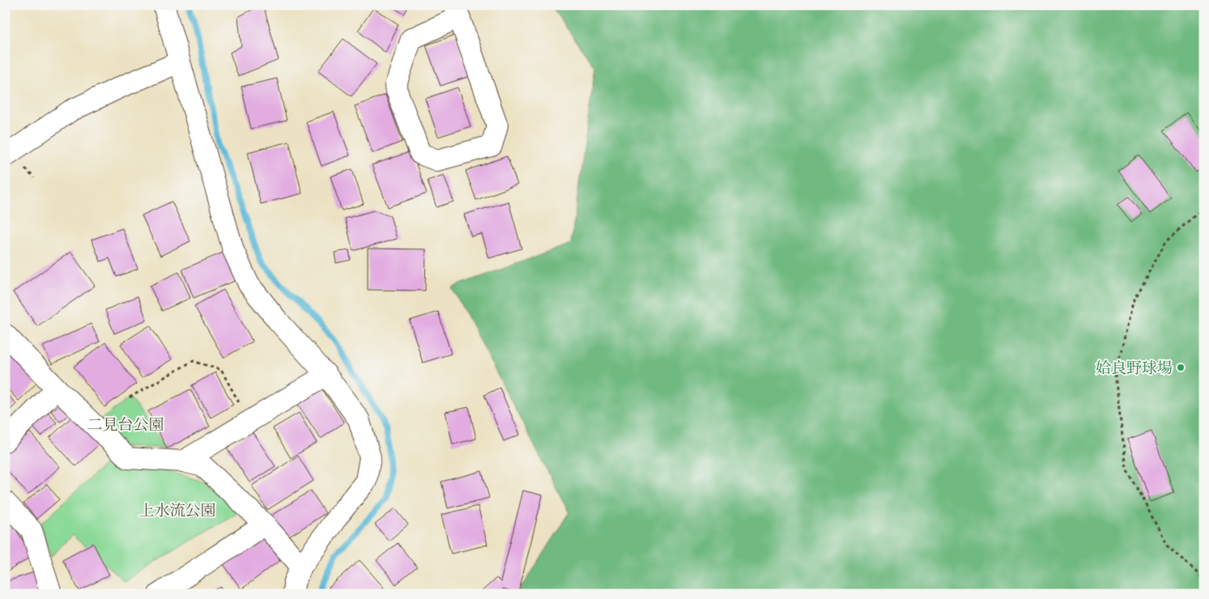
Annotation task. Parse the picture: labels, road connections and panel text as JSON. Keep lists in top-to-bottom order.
{
  "parks": ["二見台公園", "上水流公園"],
  "places": ["姶良野球場"]
}
